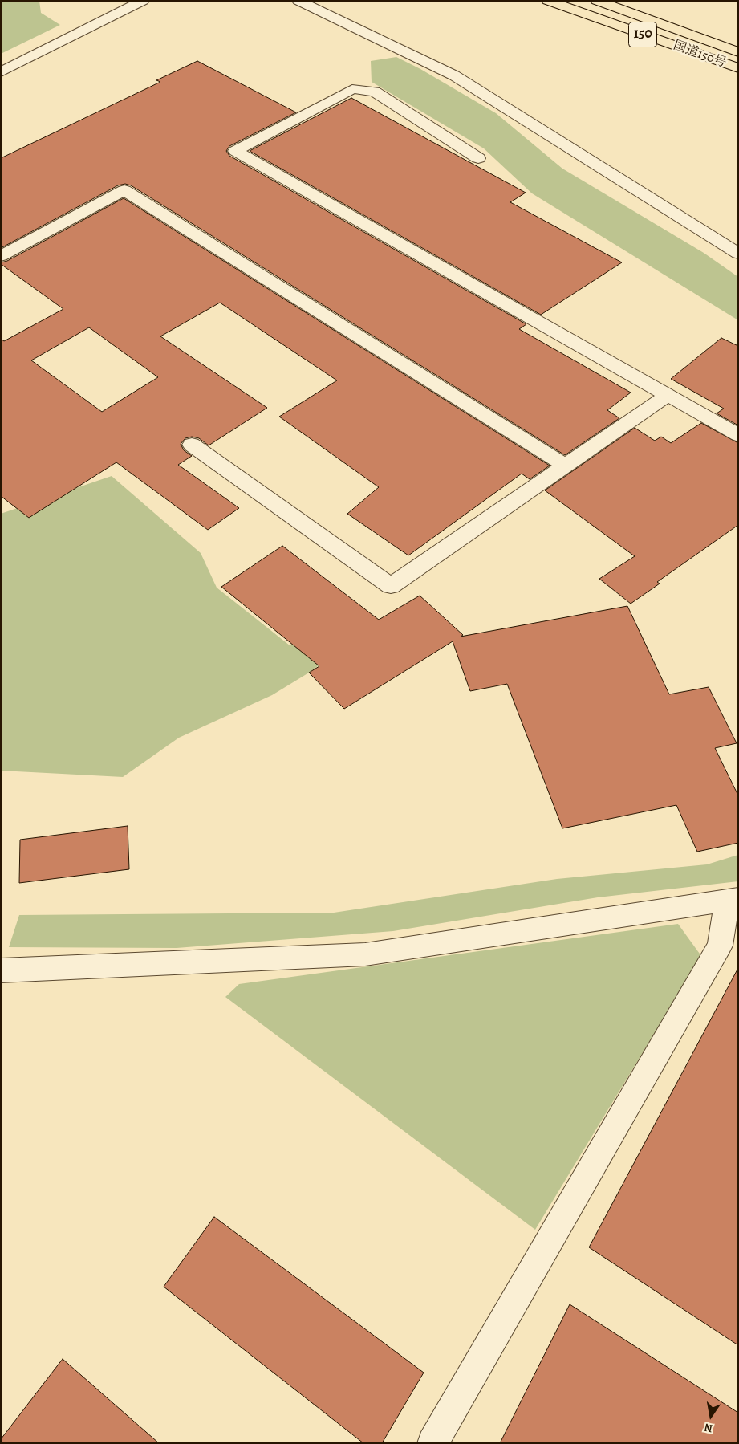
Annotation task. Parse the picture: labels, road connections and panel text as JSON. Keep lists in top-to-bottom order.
{
  "streets": {
    "highway": ["150", "国道150号"]
  },
  "north": "bottom"
}
